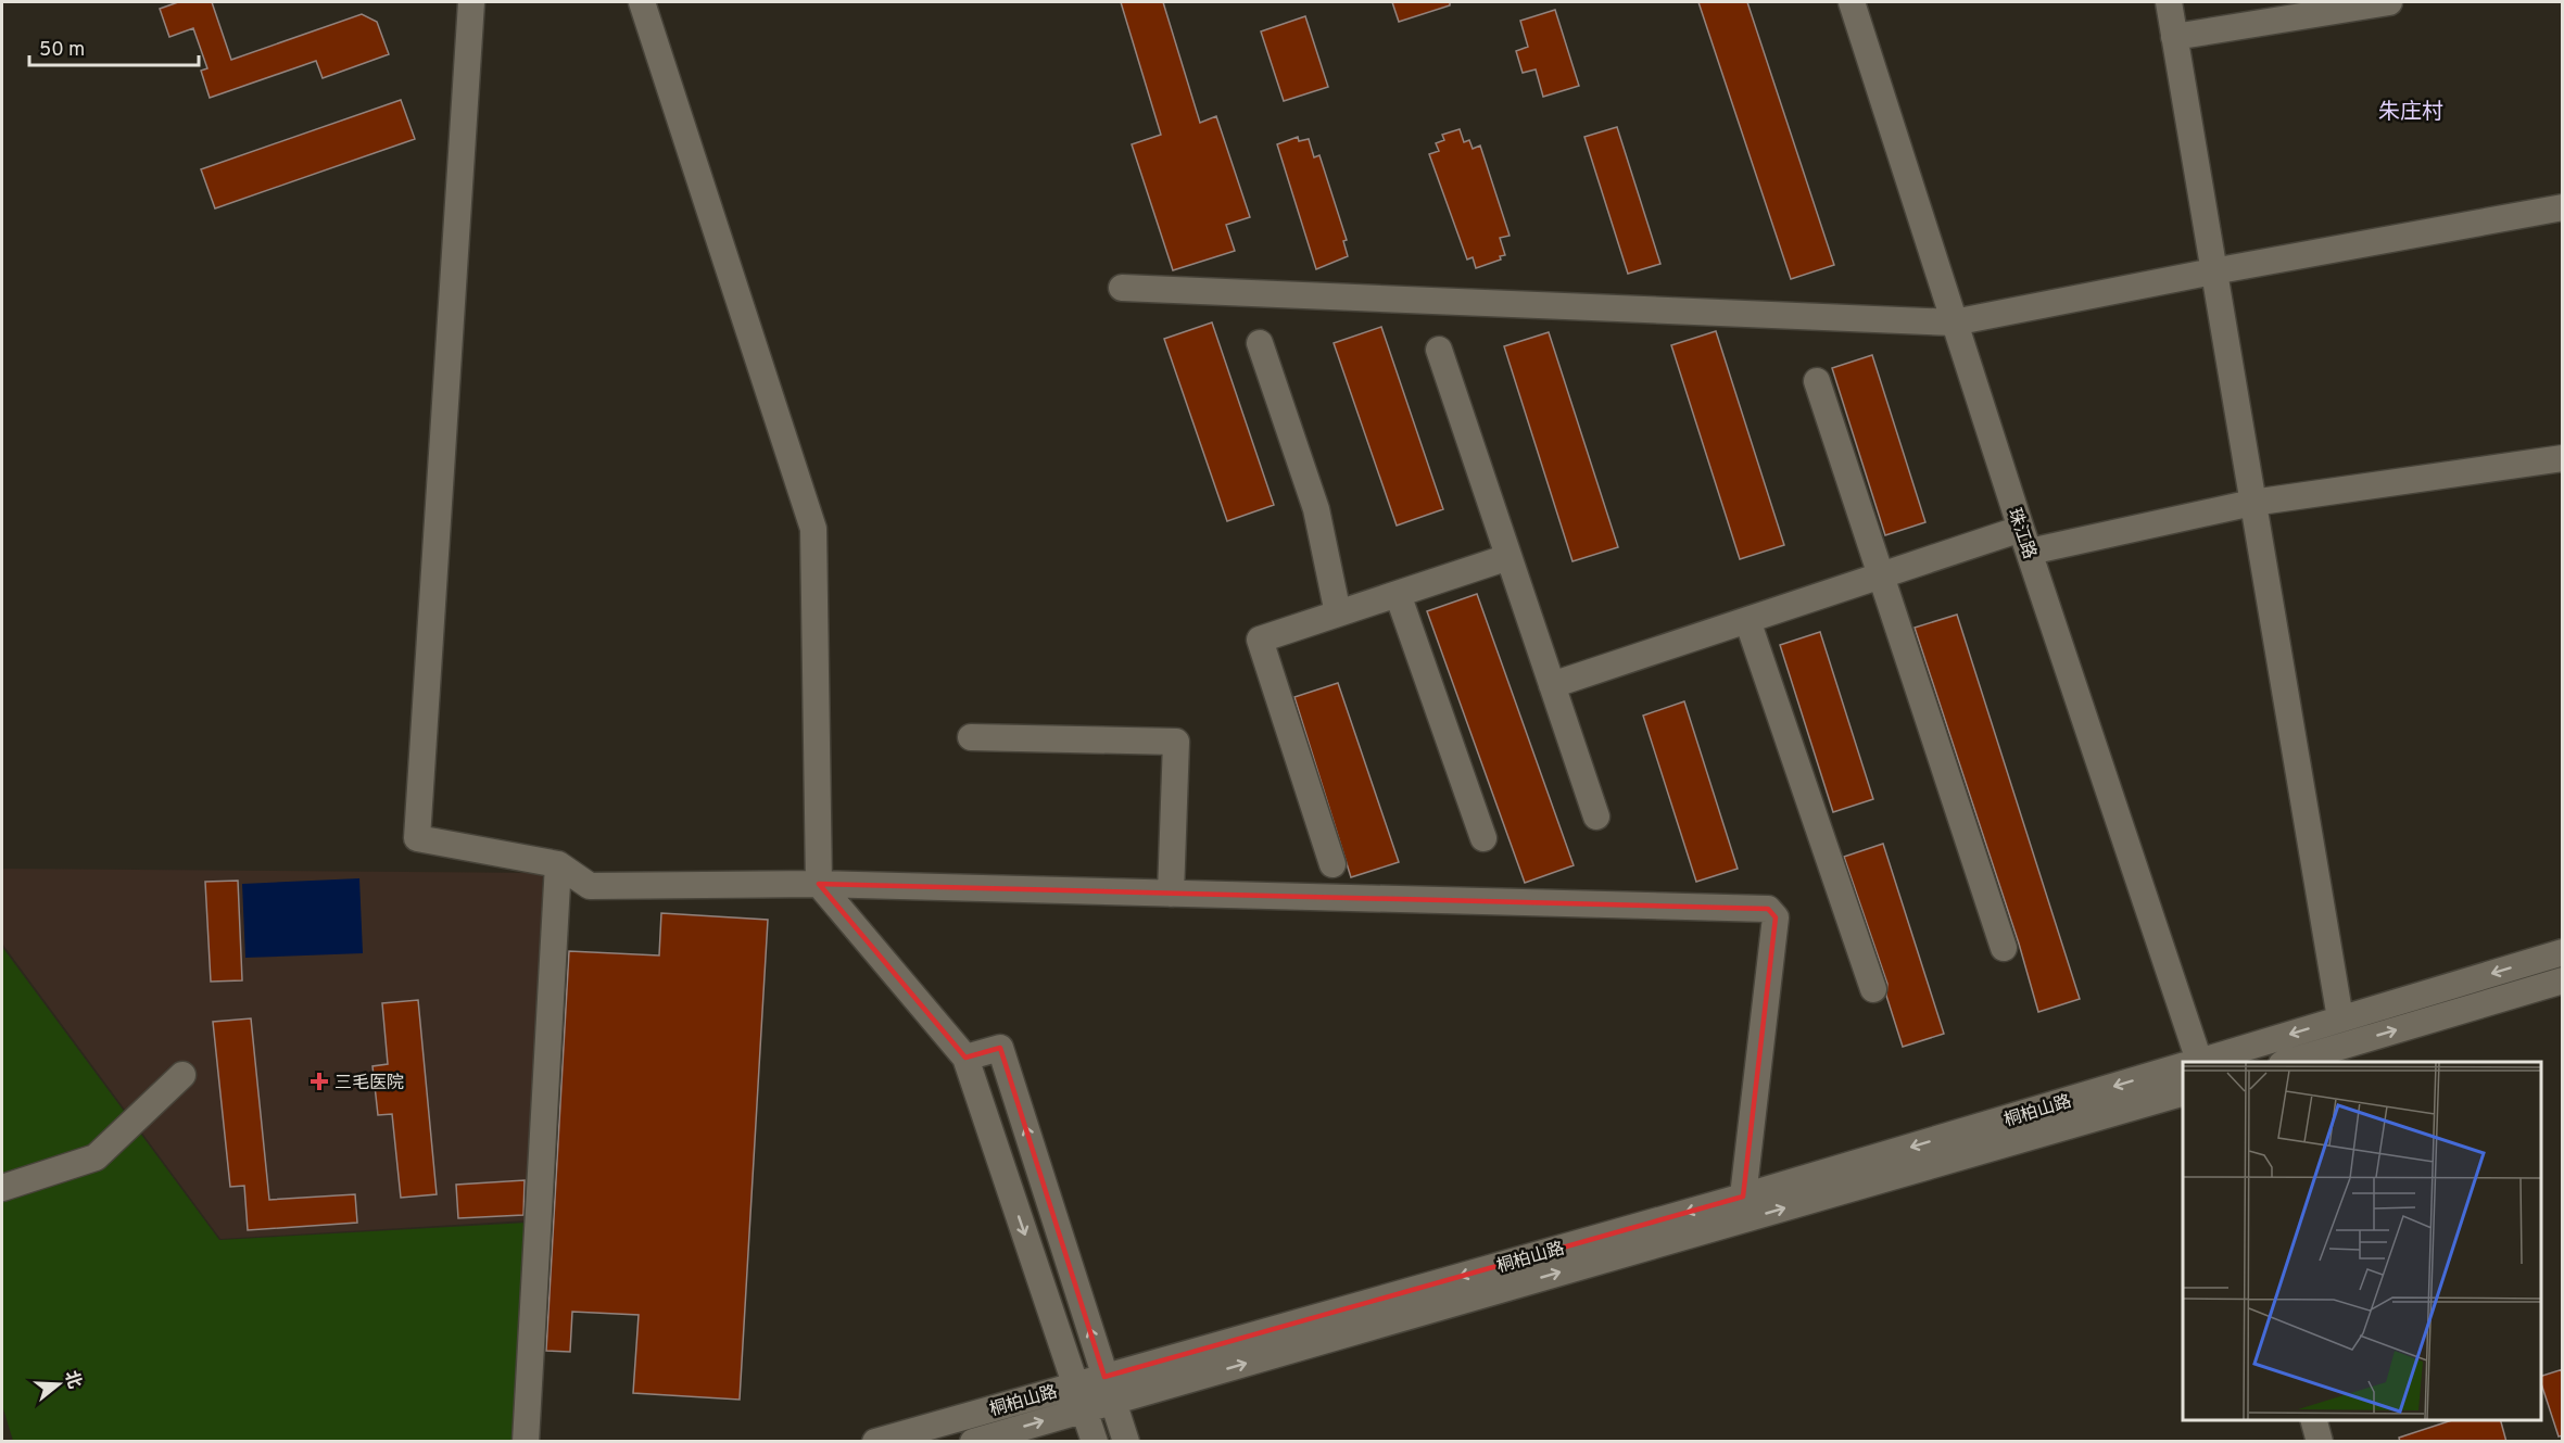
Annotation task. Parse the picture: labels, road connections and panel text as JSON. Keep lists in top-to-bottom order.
{
  "streets": {
    "street": ["珠江路", "桐柏山路"]
  },
  "districts": ["朱庄村"],
  "places": {
    "health": ["三毛医院"]
  },
  "scale_bar": "50 m",
  "north": "right"
}
